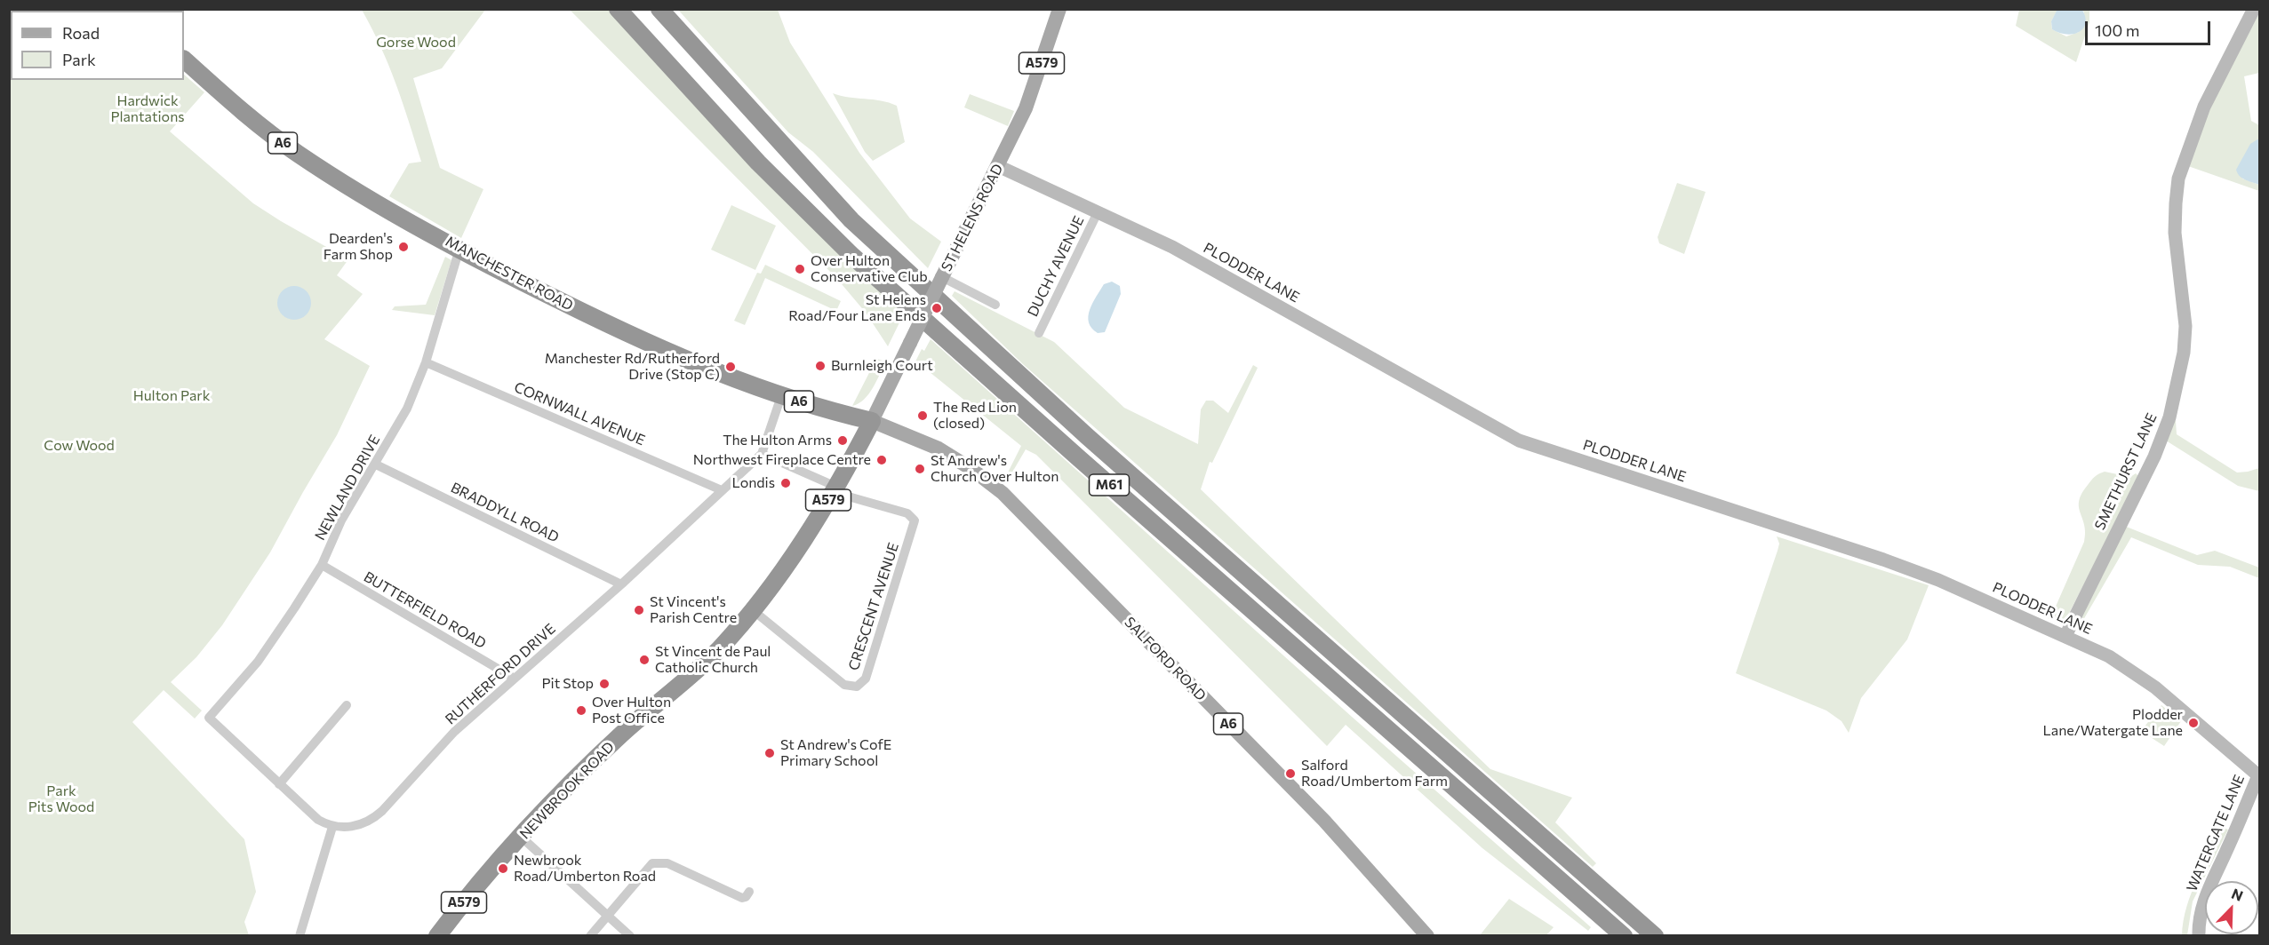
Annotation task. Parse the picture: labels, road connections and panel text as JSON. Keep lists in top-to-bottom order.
{
  "streets": {
    "highway": [
      "A579",
      "A6",
      "MANCHESTER ROAD",
      "M61",
      "NEWBROOK ROAD"
    ],
    "main road": [
      "ST HELENS ROAD",
      "PLODDER LANE",
      "SMETHURST LANE",
      "SALFORD ROAD",
      "WATERGATE LANE"
    ],
    "street": [
      "DUCHY AVENUE",
      "CORNWALL AVENUE",
      "NEWLAND DRIVE",
      "BRADDYLL ROAD",
      "CRESCENT AVENUE",
      "BUTTERFIELD ROAD",
      "RUTHERFORD DRIVE"
    ]
  },
  "crossings": [
    ["ST HELENS ROAD", "PLODDER LANE"],
    ["ST HELENS ROAD", "MANCHESTER ROAD"],
    ["ST HELENS ROAD", "SALFORD ROAD"],
    ["ST HELENS ROAD", "NEWBROOK ROAD"],
    ["DUCHY AVENUE", "PLODDER LANE"],
    ["PLODDER LANE", "SMETHURST LANE"],
    ["PLODDER LANE", "WATERGATE LANE"],
    ["MANCHESTER ROAD", "NEWLAND DRIVE"],
    ["MANCHESTER ROAD", "SALFORD ROAD"],
    ["MANCHESTER ROAD", "RUTHERFORD DRIVE"],
    ["MANCHESTER ROAD", "NEWBROOK ROAD"],
    ["CORNWALL AVENUE", "NEWLAND DRIVE"],
    ["CORNWALL AVENUE", "RUTHERFORD DRIVE"],
    ["NEWLAND DRIVE", "BRADDYLL ROAD"],
    ["NEWLAND DRIVE", "BUTTERFIELD ROAD"],
    ["BRADDYLL ROAD", "RUTHERFORD DRIVE"],
    ["CRESCENT AVENUE", "NEWBROOK ROAD"],
    ["BUTTERFIELD ROAD", "RUTHERFORD DRIVE"],
    ["SALFORD ROAD", "NEWBROOK ROAD"]
  ],
  "parks": [
    "Gorse Wood",
    "Hardwick Plantations",
    "Hulton Park",
    "Cow Wood",
    "Park Pits Wood"
  ],
  "places": [
    "Dearden's Farm Shop",
    "Over Hulton Conservative Club",
    "St Helens Road/Four Lane Ends",
    "Burnleigh Court",
    "Manchester Rd/Rutherford Drive (Stop C)",
    "The Red Lion (closed)",
    "The Hulton Arms",
    "Northwest Fireplace Centre",
    "St Andrew's Church Over Hulton",
    "Londis",
    "St Vincent's Parish Centre",
    "St Vincent de Paul Catholic Church",
    "Pit Stop",
    "Over Hulton Post Office",
    "Plodder Lane/Watergate Lane",
    "St Andrew's CofE Primary School",
    "Salford Road/Umbertom Farm",
    "Newbrook Road/Umberton Road"
  ],
  "legend": ["Road", "Park"],
  "scale_bar": "100 m",
  "north": "top right"
}
